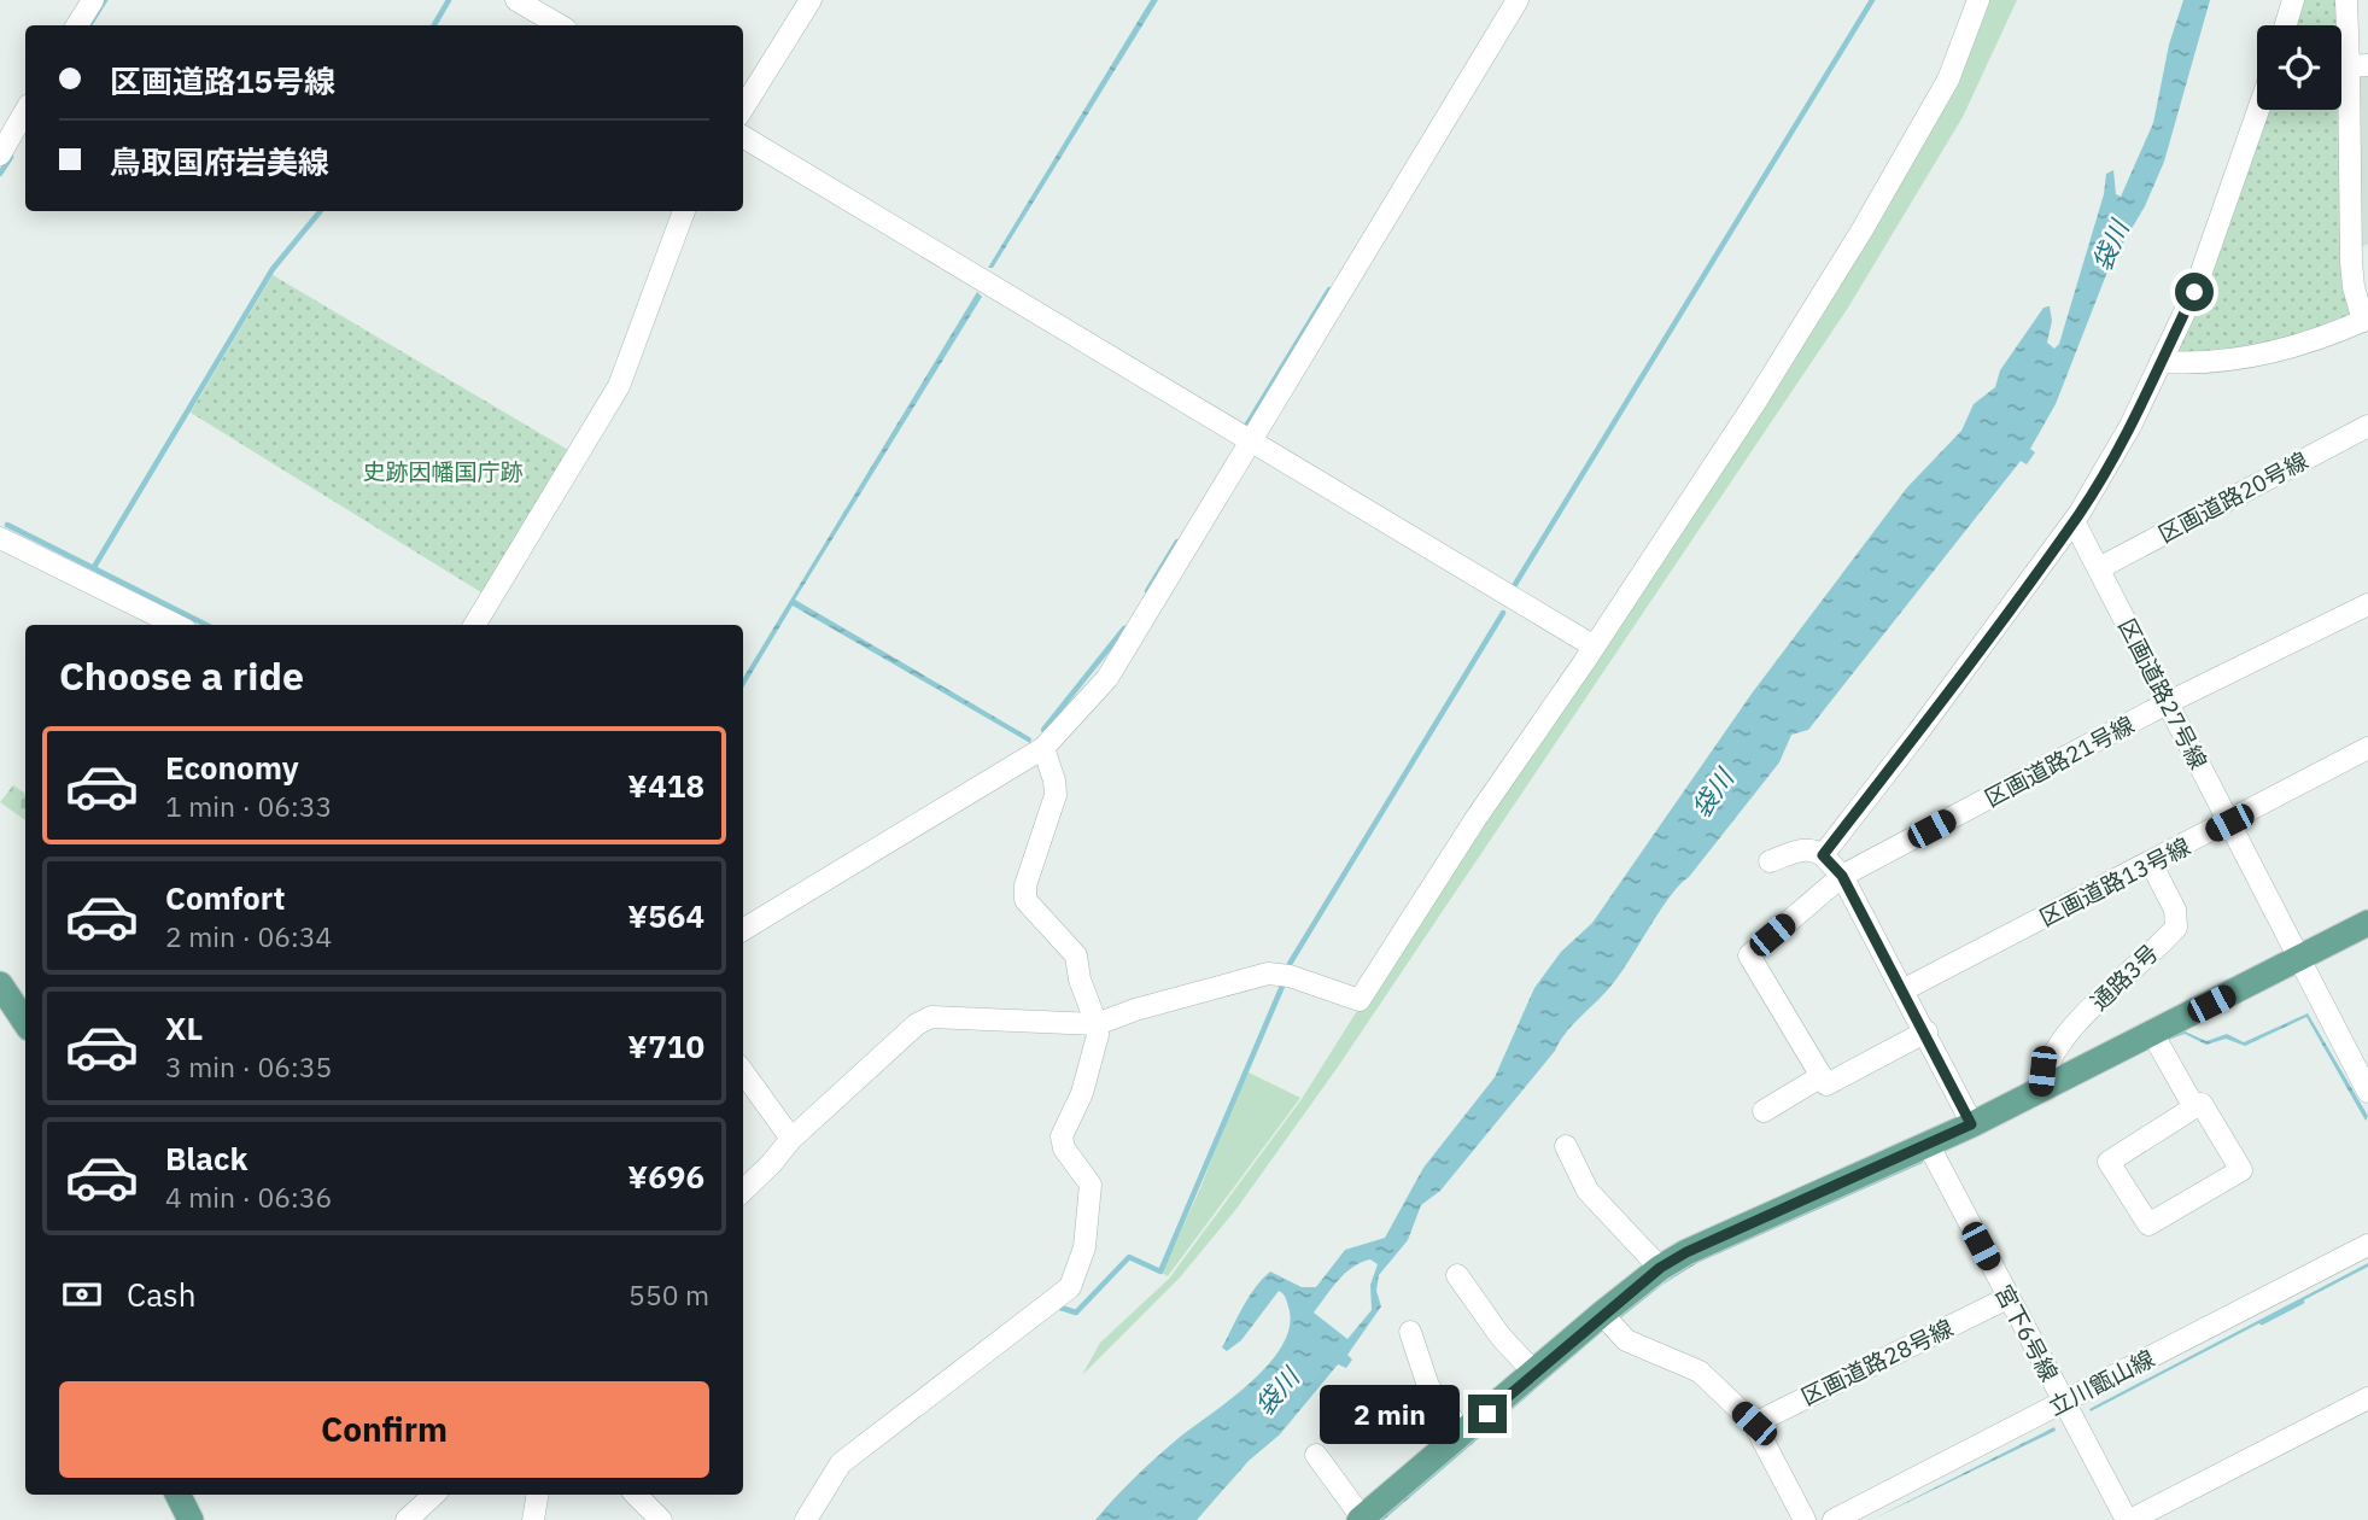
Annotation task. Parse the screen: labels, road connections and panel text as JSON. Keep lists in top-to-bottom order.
{
  "streets": {
    "street": [
      "区画道路20号線",
      "区画道路27号線",
      "区画道路21号線",
      "区画道路13号線",
      "通路3号",
      "宮下6号線",
      "区画道路28号線",
      "立川甑山線"
    ]
  },
  "crossings": [
    ["区画道路20号線", "区画道路27号線"],
    ["区画道路27号線", "区画道路21号線"],
    ["区画道路27号線", "区画道路13号線"],
    ["区画道路13号線", "通路3号"],
    ["宮下6号線", "区画道路28号線"],
    ["宮下6号線", "立川甑山線"]
  ],
  "water": ["袋川"],
  "parks": ["史跡因幡国庁跡"],
  "page": {
    "banner": ["区画道路15号線", "鳥取国府岩美線"],
    "heading": "Choose a ride",
    "list": [
      {
        "name": "Economy",
        "note": "1 min · 06:33",
        "value": "¥418"
      },
      {
        "name": "Comfort",
        "note": "2 min · 06:34",
        "value": "¥564"
      },
      {
        "name": "XL",
        "note": "3 min · 06:35",
        "value": "¥710"
      },
      {
        "name": "Black",
        "note": "4 min · 06:36",
        "value": "¥696"
      }
    ],
    "pay": ["Cash", "550 m"],
    "buttons": "Confirm",
    "bubble": "2 min"
  }
}
